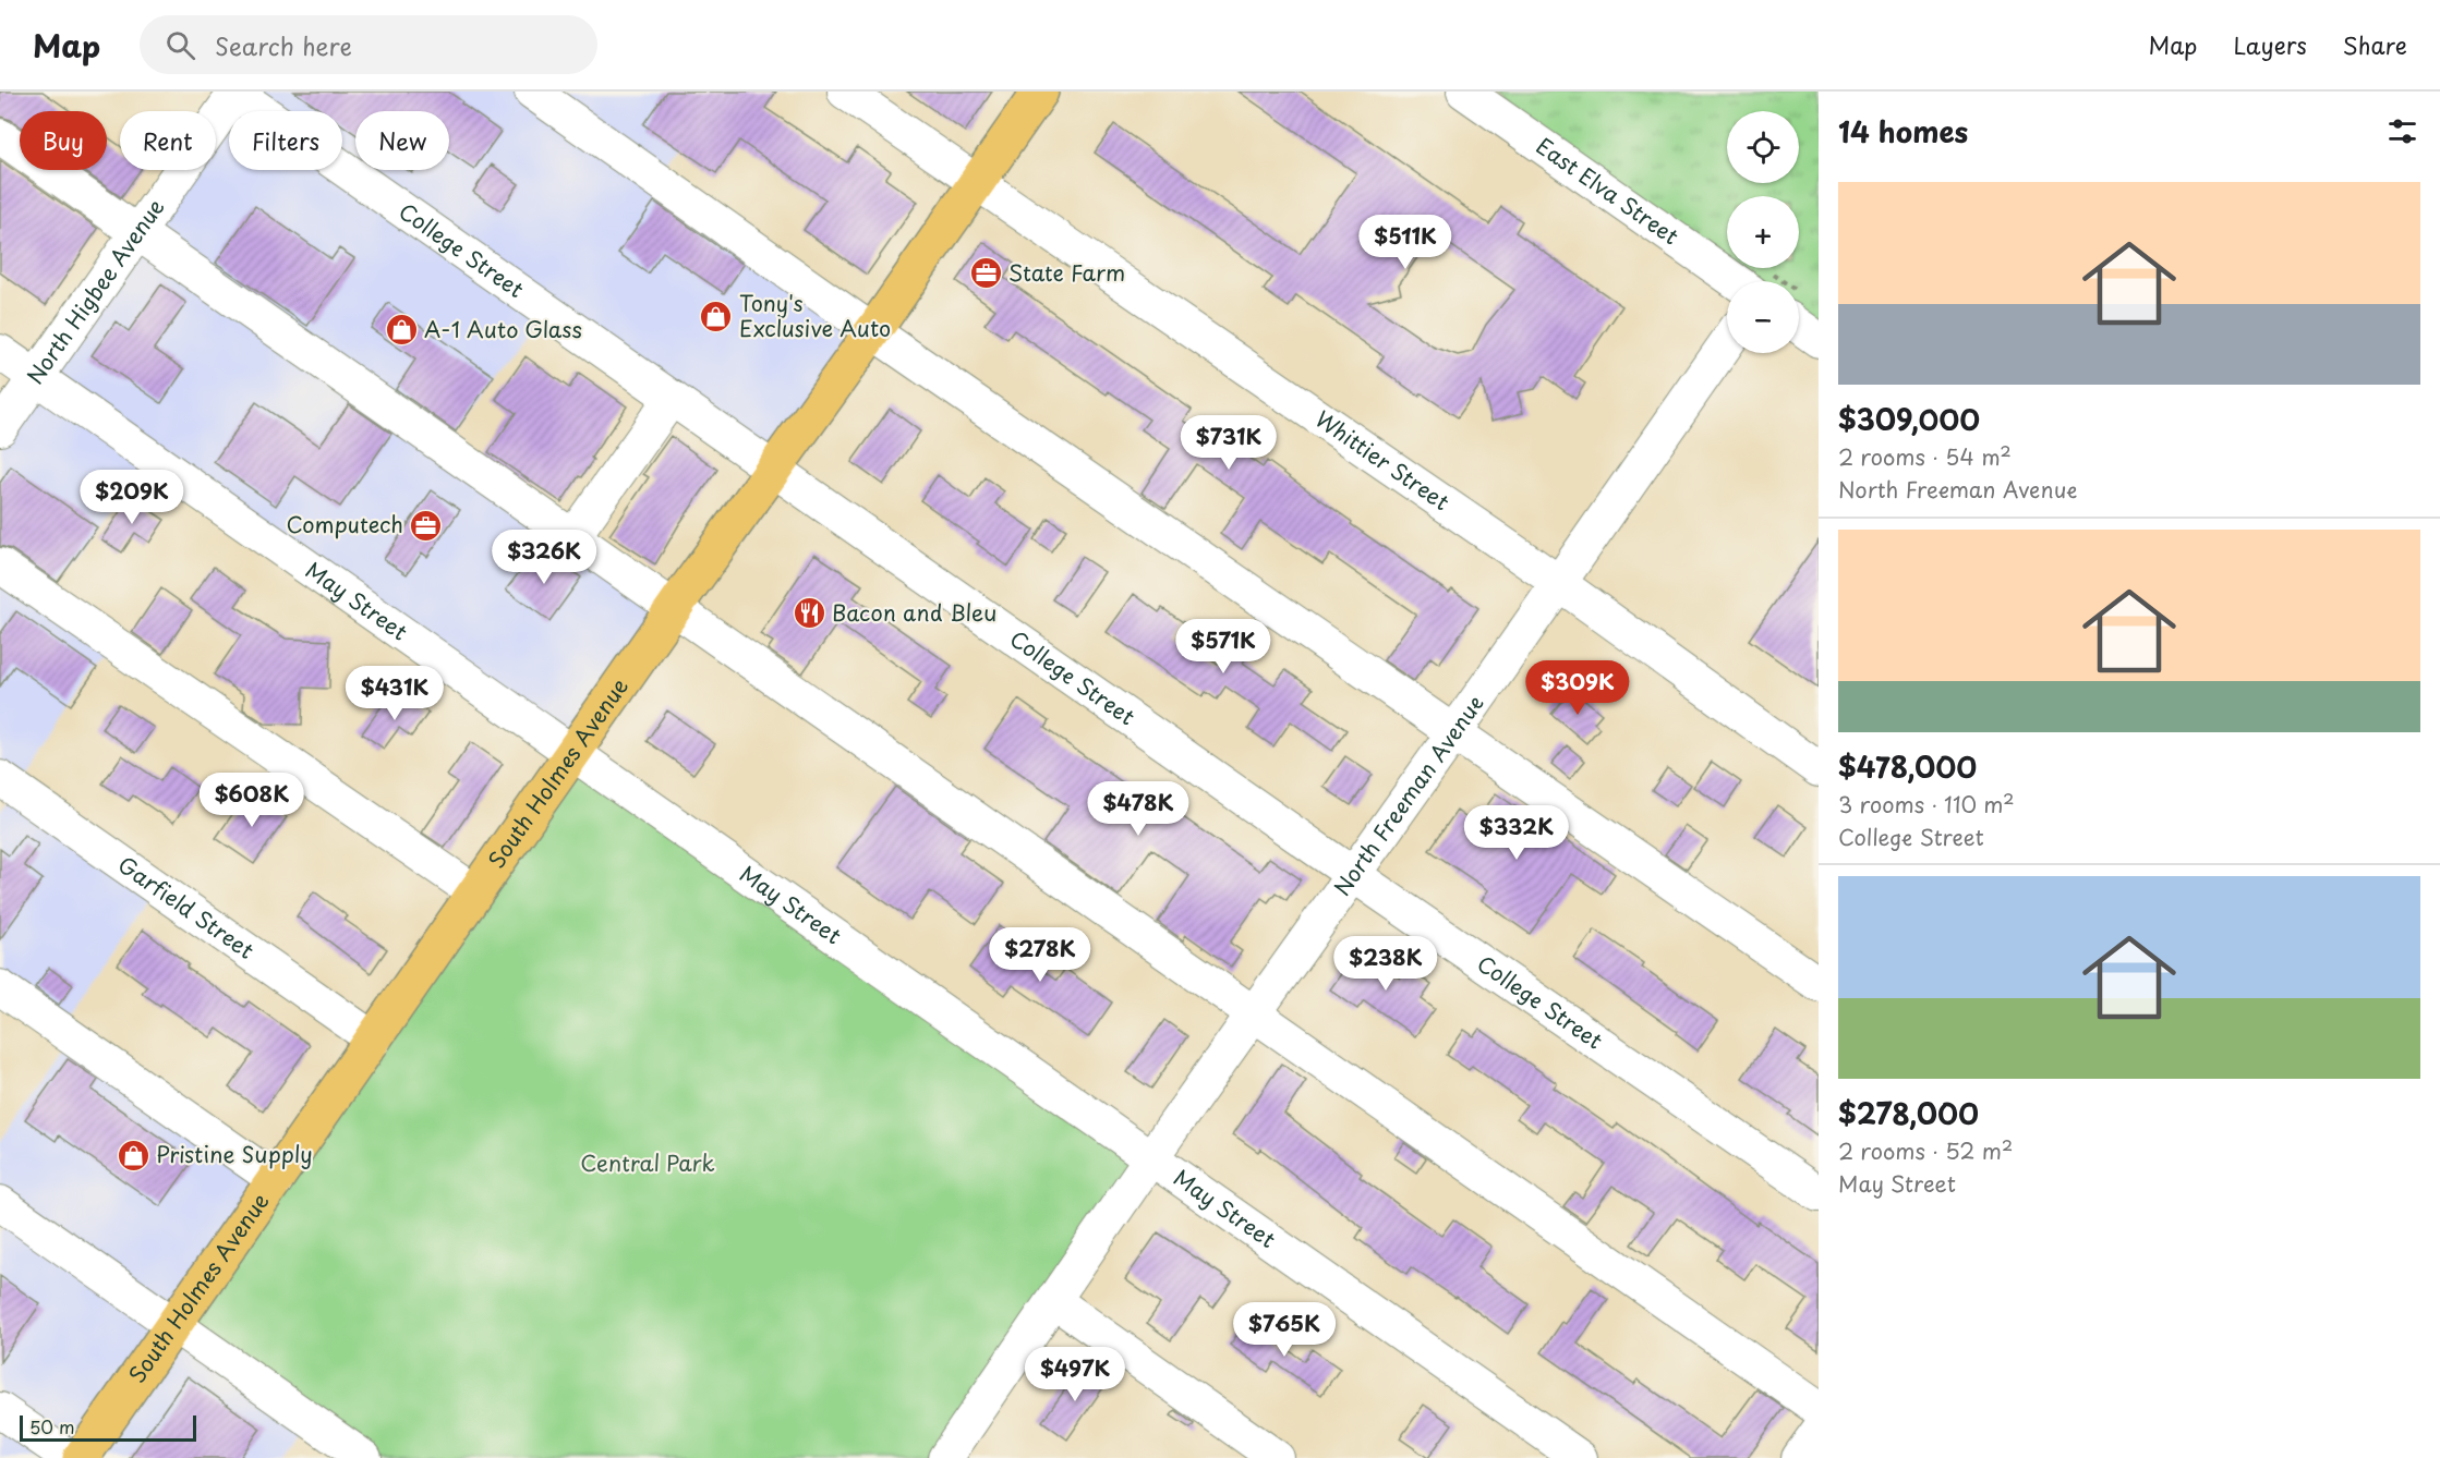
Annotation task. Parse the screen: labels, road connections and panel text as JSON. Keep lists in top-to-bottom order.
{
  "streets": {
    "main road": ["South Holmes Avenue"],
    "street": [
      "East Elva Street",
      "College Street",
      "North Higbee Avenue",
      "Whittier Street",
      "May Street",
      "North Freeman Avenue",
      "Garfield Street"
    ]
  },
  "crossings": [
    ["College Street", "North Higbee Avenue"],
    ["College Street", "South Holmes Avenue"],
    ["College Street", "North Freeman Avenue"],
    ["North Higbee Avenue", "May Street"],
    ["Whittier Street", "South Holmes Avenue"],
    ["Whittier Street", "North Freeman Avenue"],
    ["May Street", "South Holmes Avenue"],
    ["May Street", "North Freeman Avenue"],
    ["South Holmes Avenue", "Garfield Street"]
  ],
  "parks": ["Central Park"],
  "places": {
    "office": ["State Farm", "Computech"],
    "shop": ["Tony's Exclusive Auto", "A-1 Auto Glass", "Pristine Supply"],
    "restaurant": ["Bacon and Bleu"]
  },
  "scale_bar": "50 m",
  "page": {
    "header": "Map",
    "search": "Search here",
    "nav": ["Map", "Layers", "Share"],
    "heading": "14 homes",
    "map_buttons": ["+", "−"],
    "chip": [
      "Buy",
      "Rent",
      "Filters",
      "New"
    ],
    "list": [
      {
        "name": "$309,000",
        "note": "2 rooms · 54 m² · North Freeman Avenue"
      },
      {
        "name": "$478,000",
        "note": "3 rooms · 110 m² · College Street"
      },
      {
        "name": "$278,000",
        "note": "2 rooms · 52 m² · May Street"
      }
    ],
    "price": [
      "$511K",
      "$731K",
      "$209K",
      "$326K",
      "$571K",
      "$309K",
      "$431K",
      "$608K",
      "$478K",
      "$332K",
      "$278K",
      "$238K",
      "$765K",
      "$497K"
    ],
    "scale": "50 m"
  }
}
